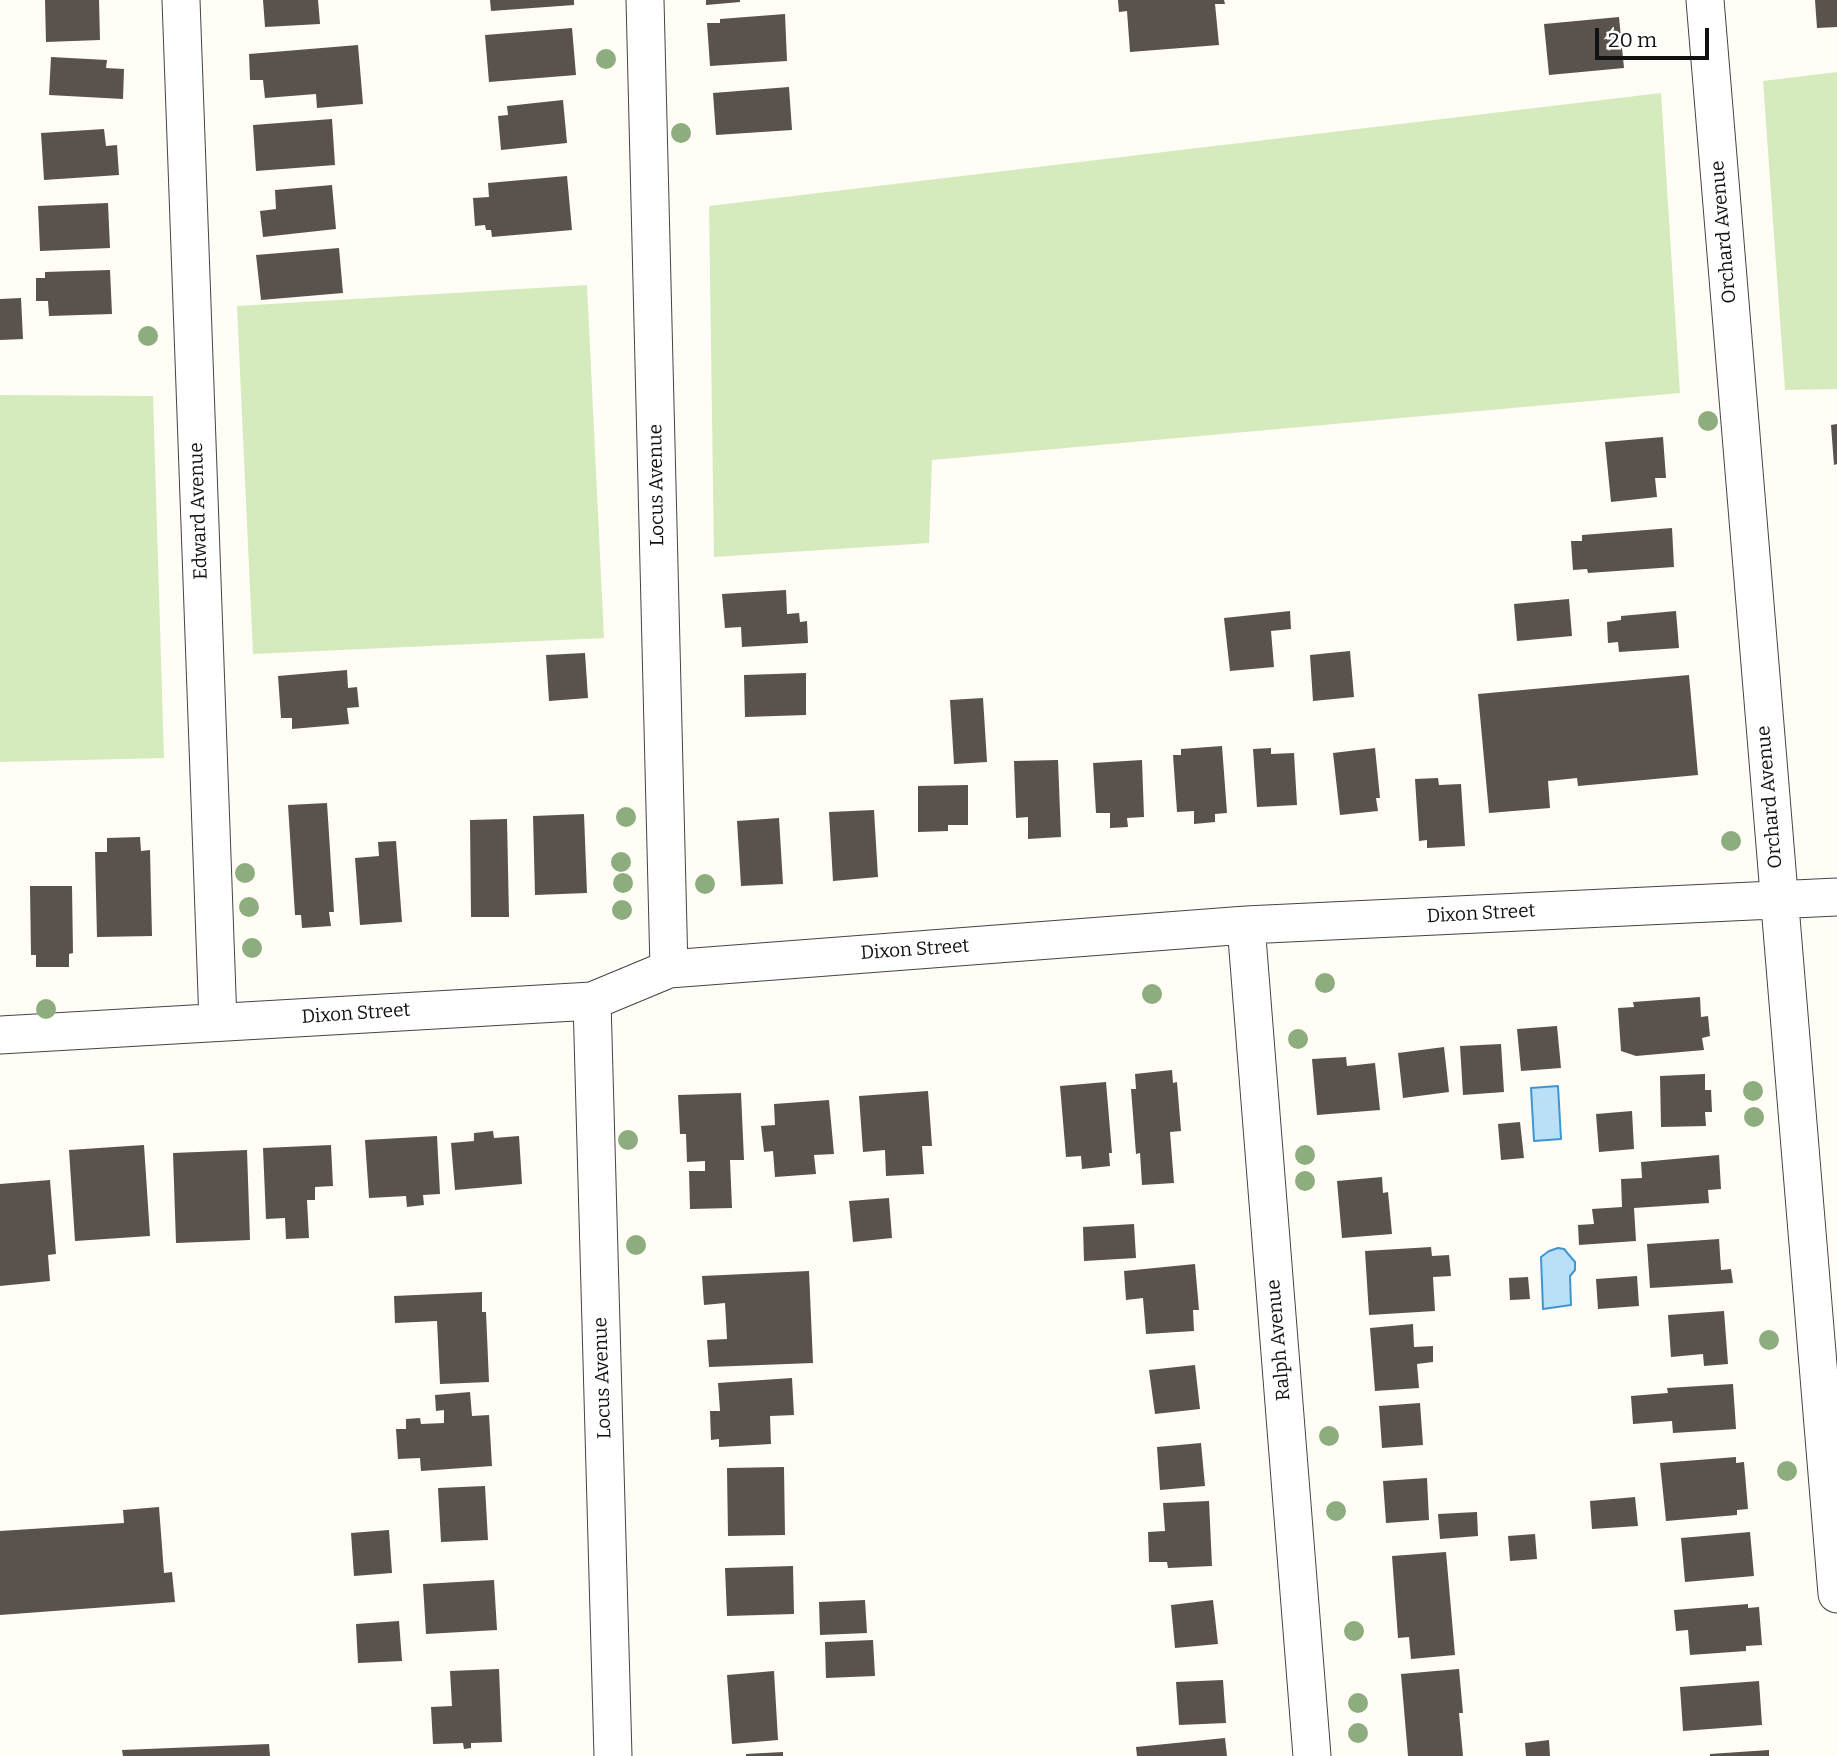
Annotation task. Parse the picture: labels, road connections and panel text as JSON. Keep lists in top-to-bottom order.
{
  "streets": {
    "street": [
      "Orchard Avenue",
      "Locus Avenue",
      "Edward Avenue",
      "Dixon Street",
      "Ralph Avenue"
    ]
  },
  "crossings": [
    ["Orchard Avenue", "Dixon Street"],
    ["Locus Avenue", "Dixon Street"],
    ["Edward Avenue", "Dixon Street"],
    ["Dixon Street", "Ralph Avenue"]
  ],
  "scale_bar": "20 m"
}
